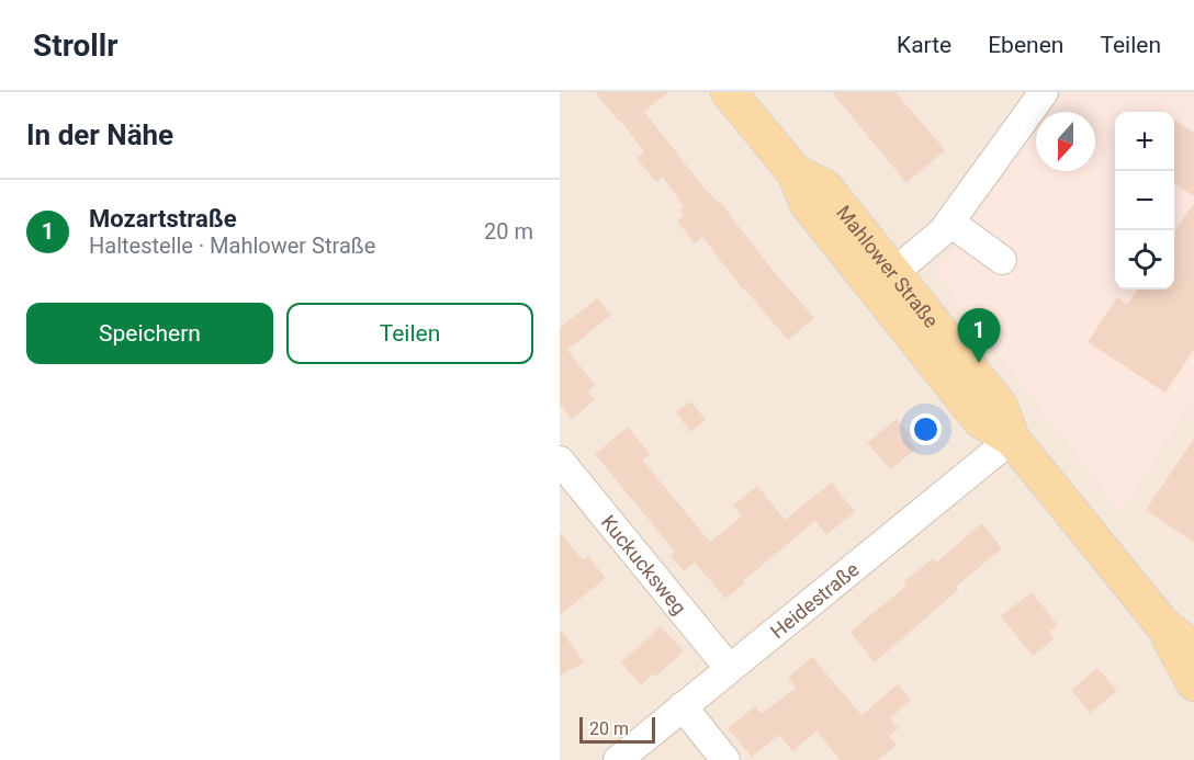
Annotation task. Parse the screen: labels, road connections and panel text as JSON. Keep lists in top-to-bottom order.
{
  "streets": {
    "main road": ["Mahlower Straße"],
    "street": ["Kuckucksweg", "Heidestraße"]
  },
  "crossings": [
    ["Mahlower Straße", "Heidestraße"],
    ["Kuckucksweg", "Heidestraße"]
  ],
  "scale_bar": "20 m",
  "north": "bottom",
  "page": {
    "header": "Strollr",
    "nav": ["Karte", "Ebenen", "Teilen"],
    "heading": "In der Nähe",
    "map_buttons": ["+", "−"],
    "list": [
      {
        "mark": "1",
        "name": "Mozartstraße",
        "note": "Haltestelle · Mahlower Straße",
        "value": "20 m"
      }
    ],
    "buttons": ["Speichern", "Teilen"],
    "pins": "1",
    "scale": "20 m"
  }
}
